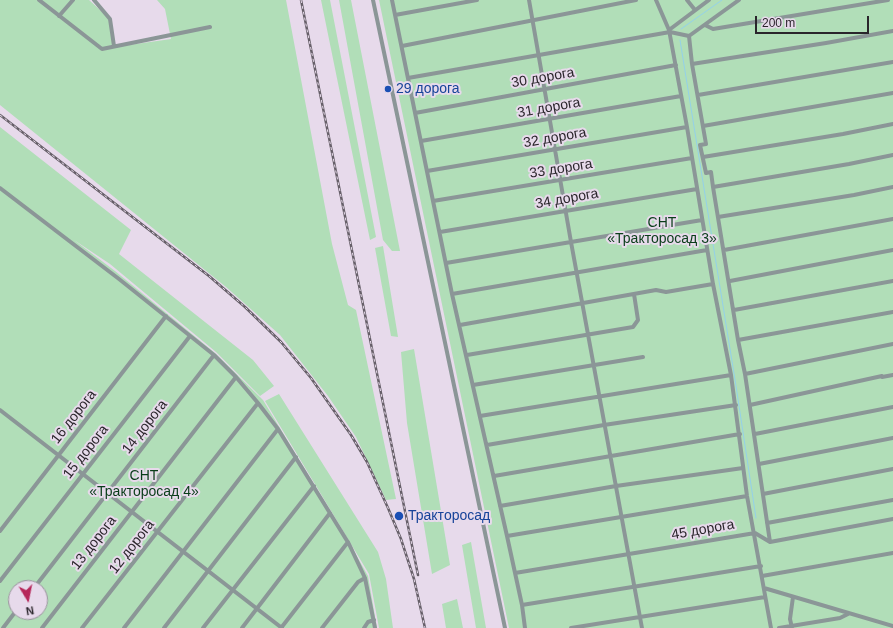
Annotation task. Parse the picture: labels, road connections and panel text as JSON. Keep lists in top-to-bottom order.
{
  "streets": {
    "street": [
      "30 дорога",
      "31 дорога",
      "32 дорога",
      "33 дорога",
      "34 дорога",
      "16 дорога",
      "14 дорога",
      "15 дорога",
      "45 дорога",
      "13 дорога",
      "12 дорога"
    ]
  },
  "parks": ["СНТ «Тракторосад 3»", "СНТ «Тракторосад 4»"],
  "places": ["29 дорога", "Тракторосад"],
  "scale_bar": "200 m",
  "north": "bottom"
}
